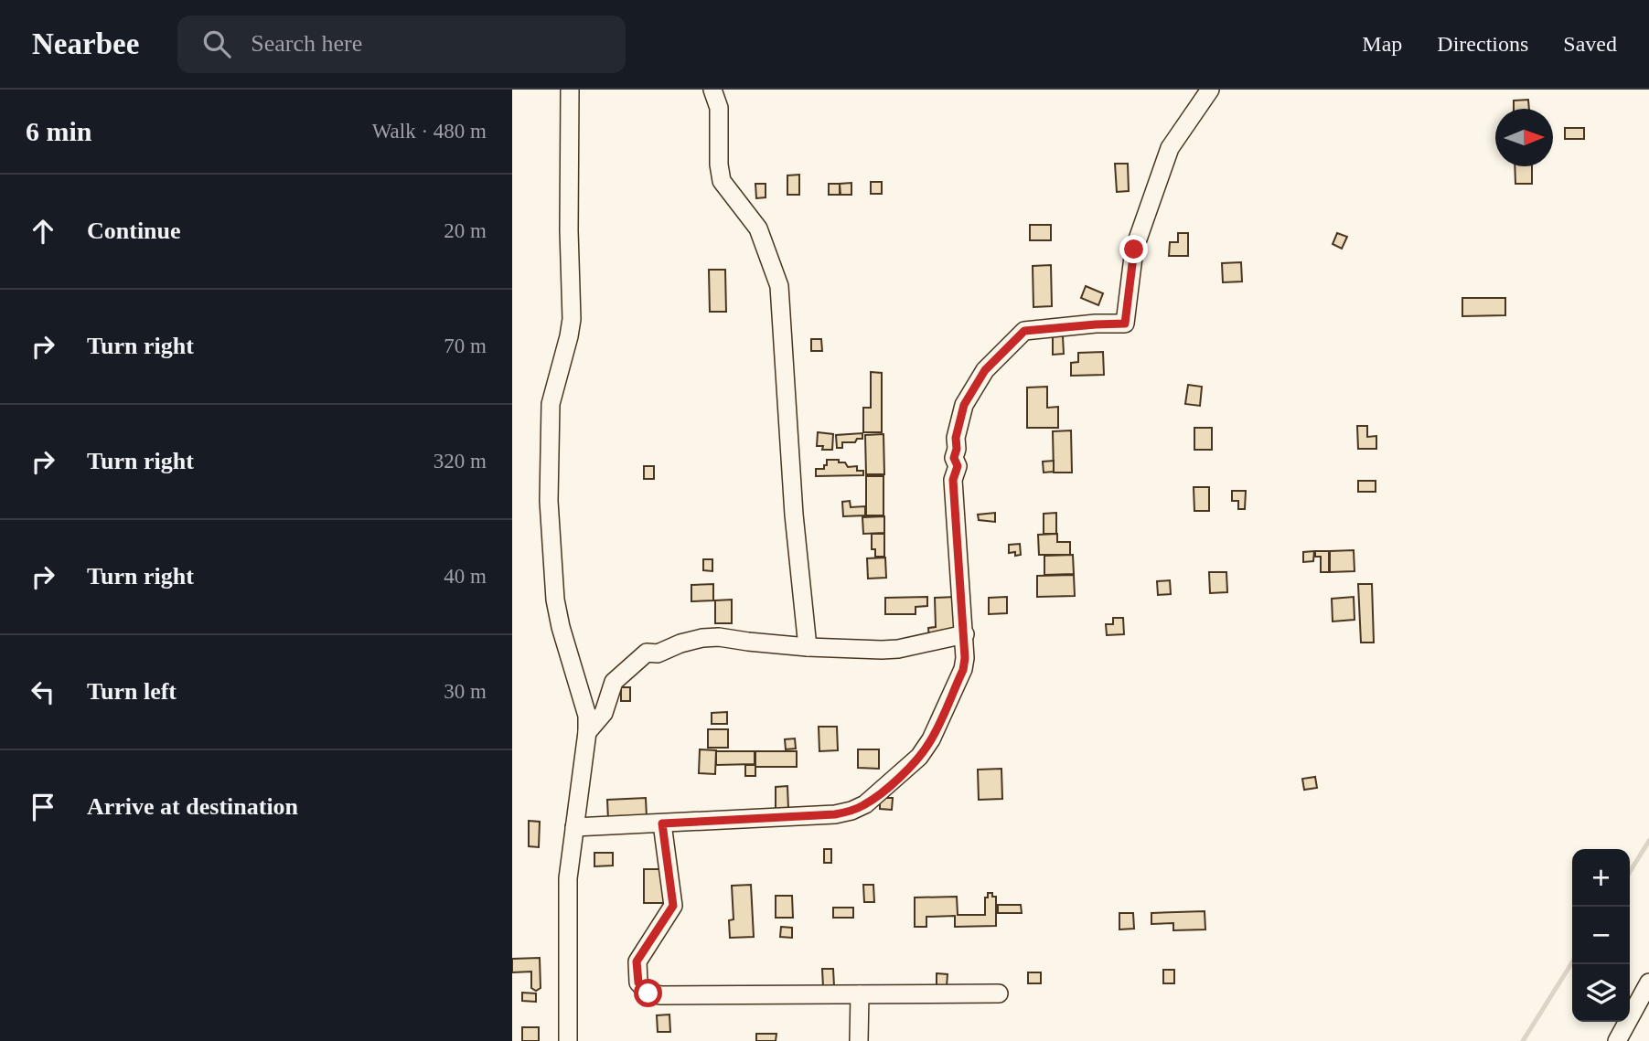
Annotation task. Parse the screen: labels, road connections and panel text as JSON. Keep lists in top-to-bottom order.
{
  "north": "right",
  "page": {
    "header": "Nearbee",
    "search": "Search here",
    "nav": ["Map", "Directions", "Saved"],
    "heading": ["6 min", "Walk · 480 m"],
    "list": [
      ["Continue", "20 m"],
      ["Turn right", "70 m"],
      ["Turn right", "320 m"],
      ["Turn right", "40 m"],
      ["Turn left", "30 m"],
      "Arrive at destination"
    ],
    "map_buttons": ["+", "−"]
  }
}
